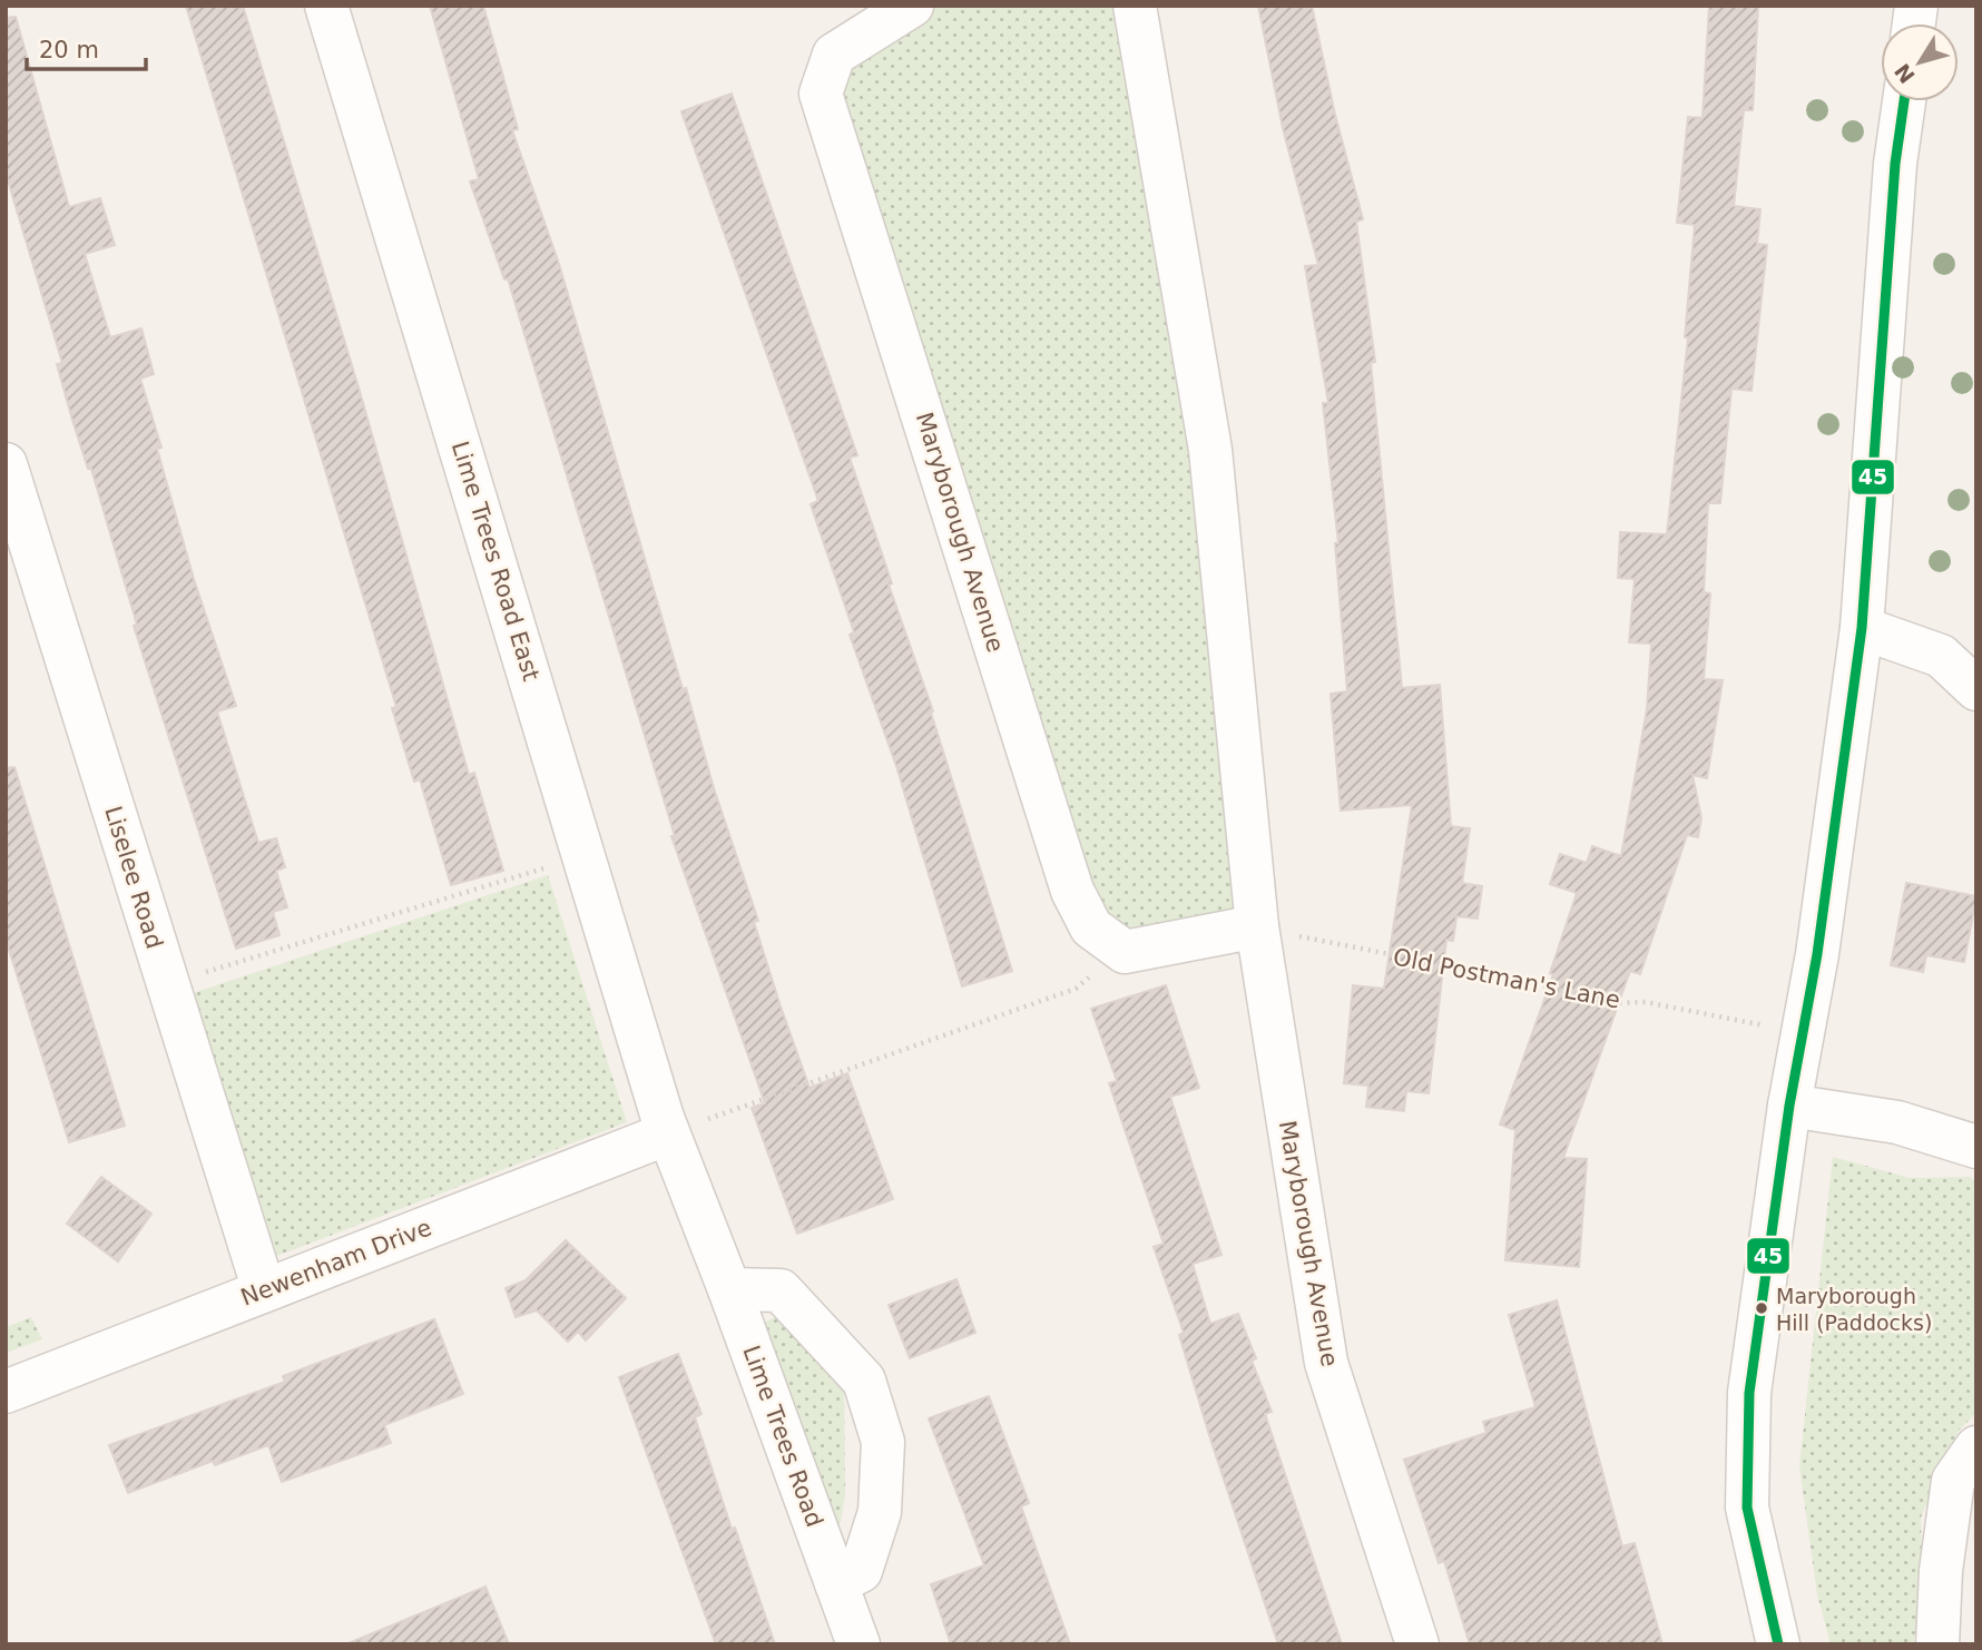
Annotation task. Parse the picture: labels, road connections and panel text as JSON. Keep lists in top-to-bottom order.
{
  "streets": {
    "street": [
      "Maryborough Avenue",
      "Lime Trees Road East",
      "Liselee Road",
      "Newenham Drive",
      "Lime Trees Road"
    ],
    "path": ["Old Postman's Lane"]
  },
  "crossings": [
    ["Maryborough Avenue", "Old Postman's Lane"],
    ["Lime Trees Road East", "Newenham Drive"],
    ["Lime Trees Road East", "Lime Trees Road"],
    ["Liselee Road", "Newenham Drive"],
    ["Newenham Drive", "Lime Trees Road"]
  ],
  "places": ["Maryborough Hill (Paddocks)"],
  "lines": ["transit line 45"],
  "scale_bar": "20 m",
  "north": "bottom left"
}
